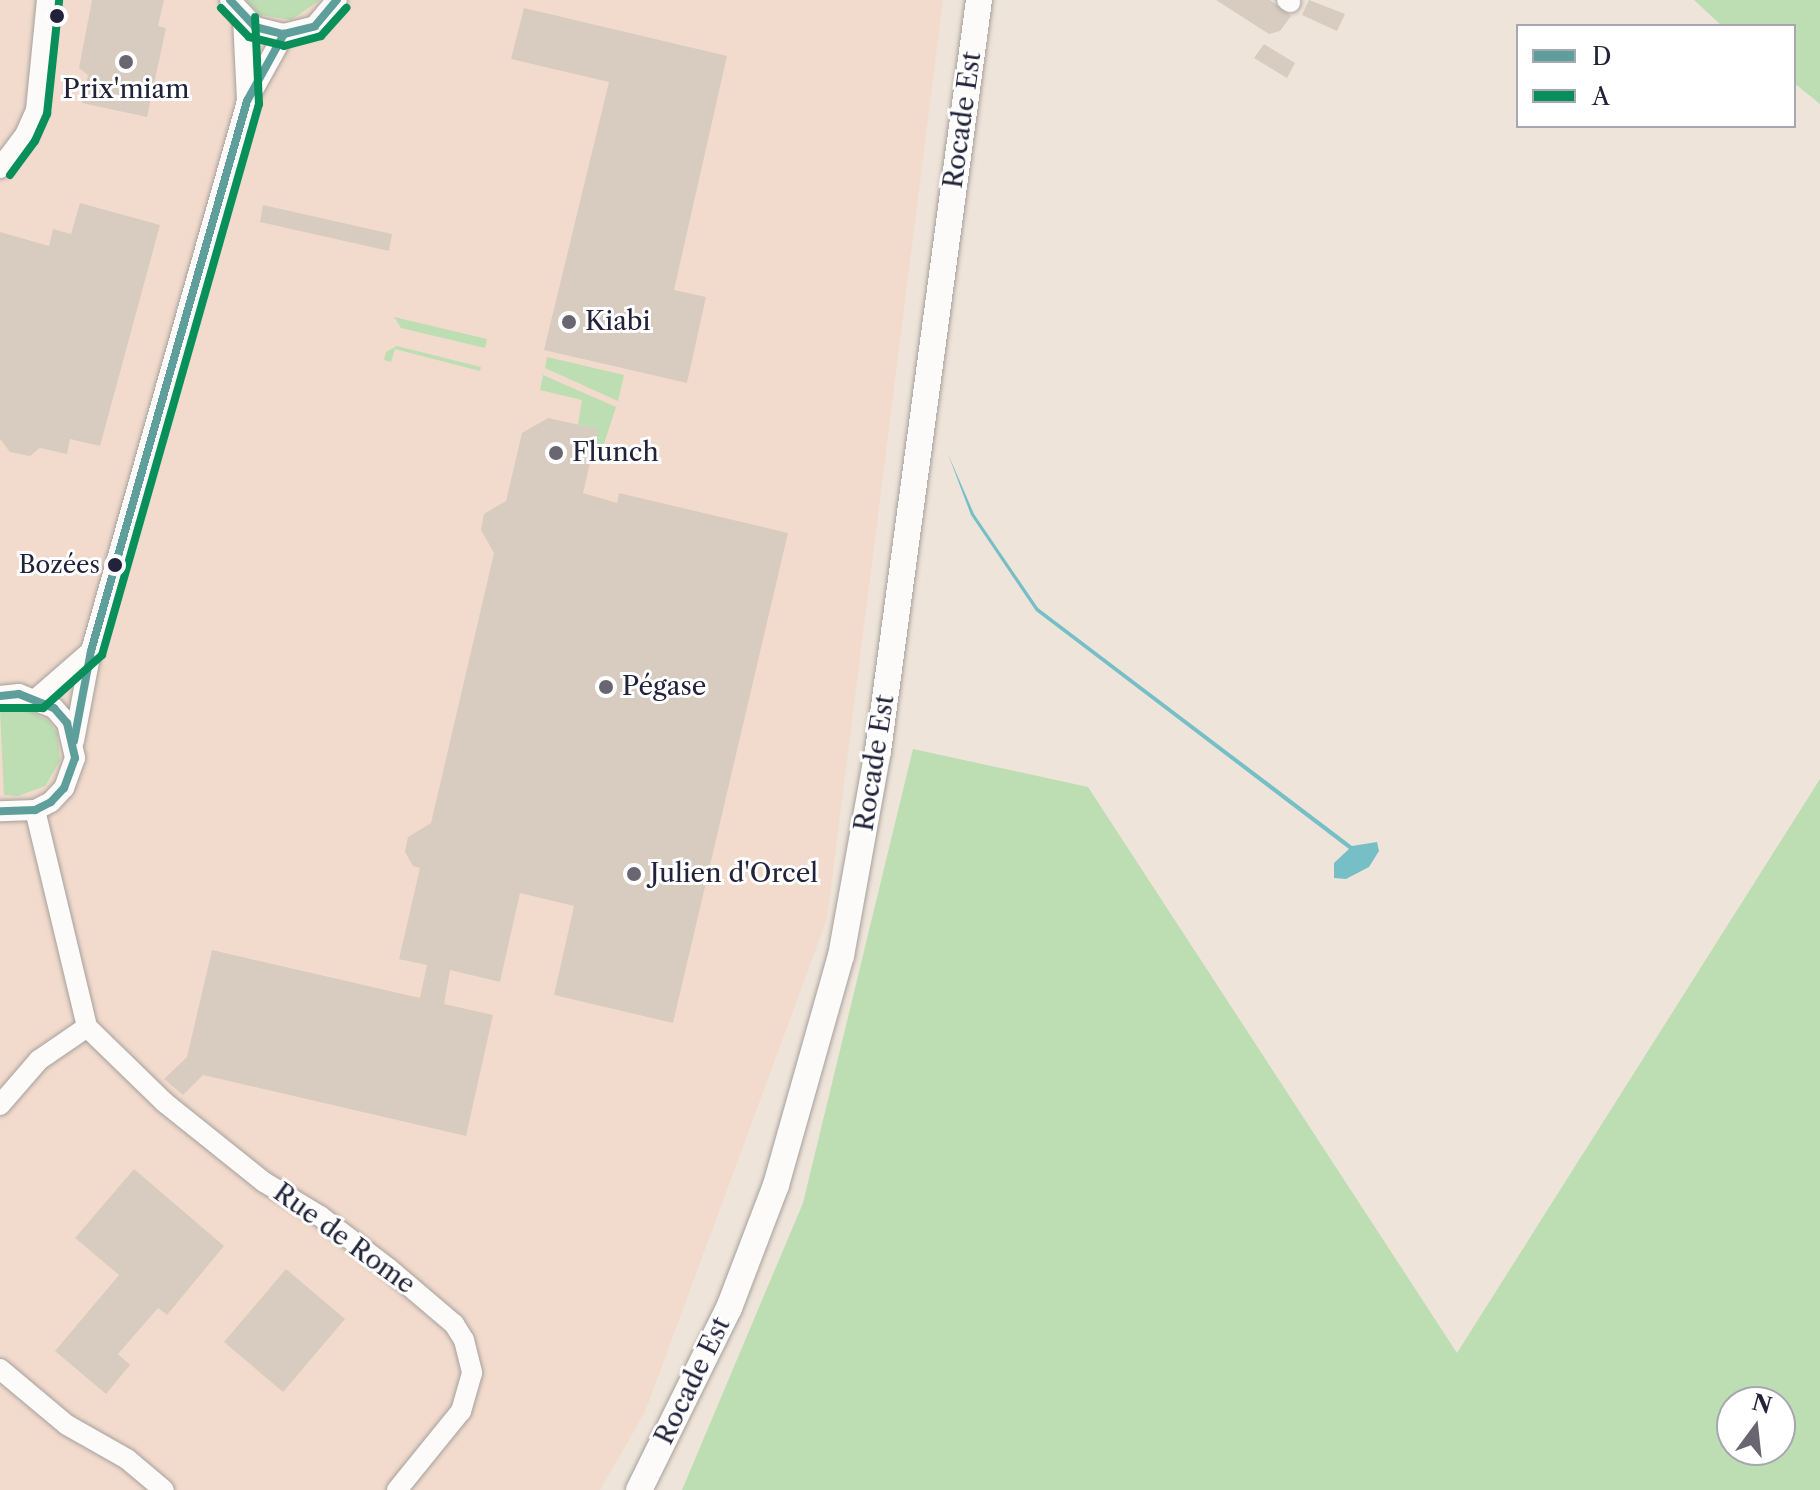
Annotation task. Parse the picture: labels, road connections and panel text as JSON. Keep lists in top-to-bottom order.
{
  "streets": {
    "main road": ["Rocade Est"],
    "street": ["Rue de Rome"]
  },
  "places": [
    "Prix'miam",
    "Kiabi",
    "Flunch",
    "Bozées",
    "Pégase",
    "Julien d'Orcel"
  ],
  "lines": ["transit line D", "transit line A"],
  "legend": ["D", "A"],
  "north": "top"
}
